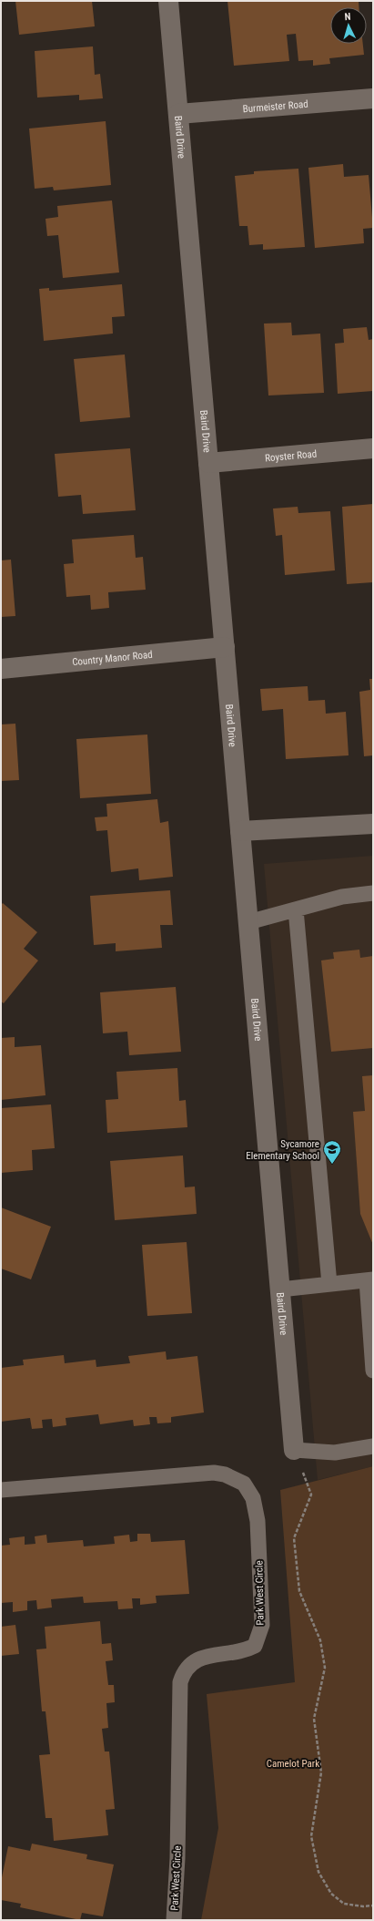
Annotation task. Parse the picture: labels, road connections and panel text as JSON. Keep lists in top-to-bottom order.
{
  "streets": {
    "street": [
      "Burmeister Road",
      "Baird Drive",
      "Royster Road",
      "Country Manor Road"
    ],
    "lane": ["Park West Circle"]
  },
  "crossings": [
    ["Burmeister Road", "Baird Drive"],
    ["Baird Drive", "Royster Road"],
    ["Baird Drive", "Country Manor Road"]
  ],
  "parks": ["Camelot Park"],
  "places": {
    "school or university": ["Sycamore Elementary School"]
  },
  "north": "top"
}
